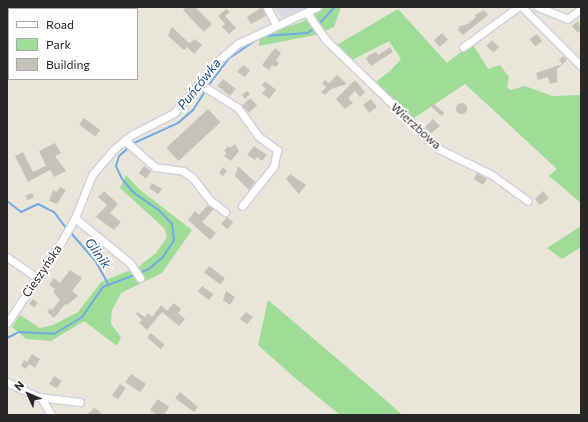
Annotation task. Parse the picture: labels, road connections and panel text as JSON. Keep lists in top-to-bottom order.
{
  "streets": {
    "street": ["Wierzbowa", "Cieszyńska"]
  },
  "crossings": [
    ["Wierzbowa", "Cieszyńska"]
  ],
  "water": ["Puńcówka", "Glinik"],
  "legend": ["Road", "Park", "Building"],
  "north": "top left"
}
